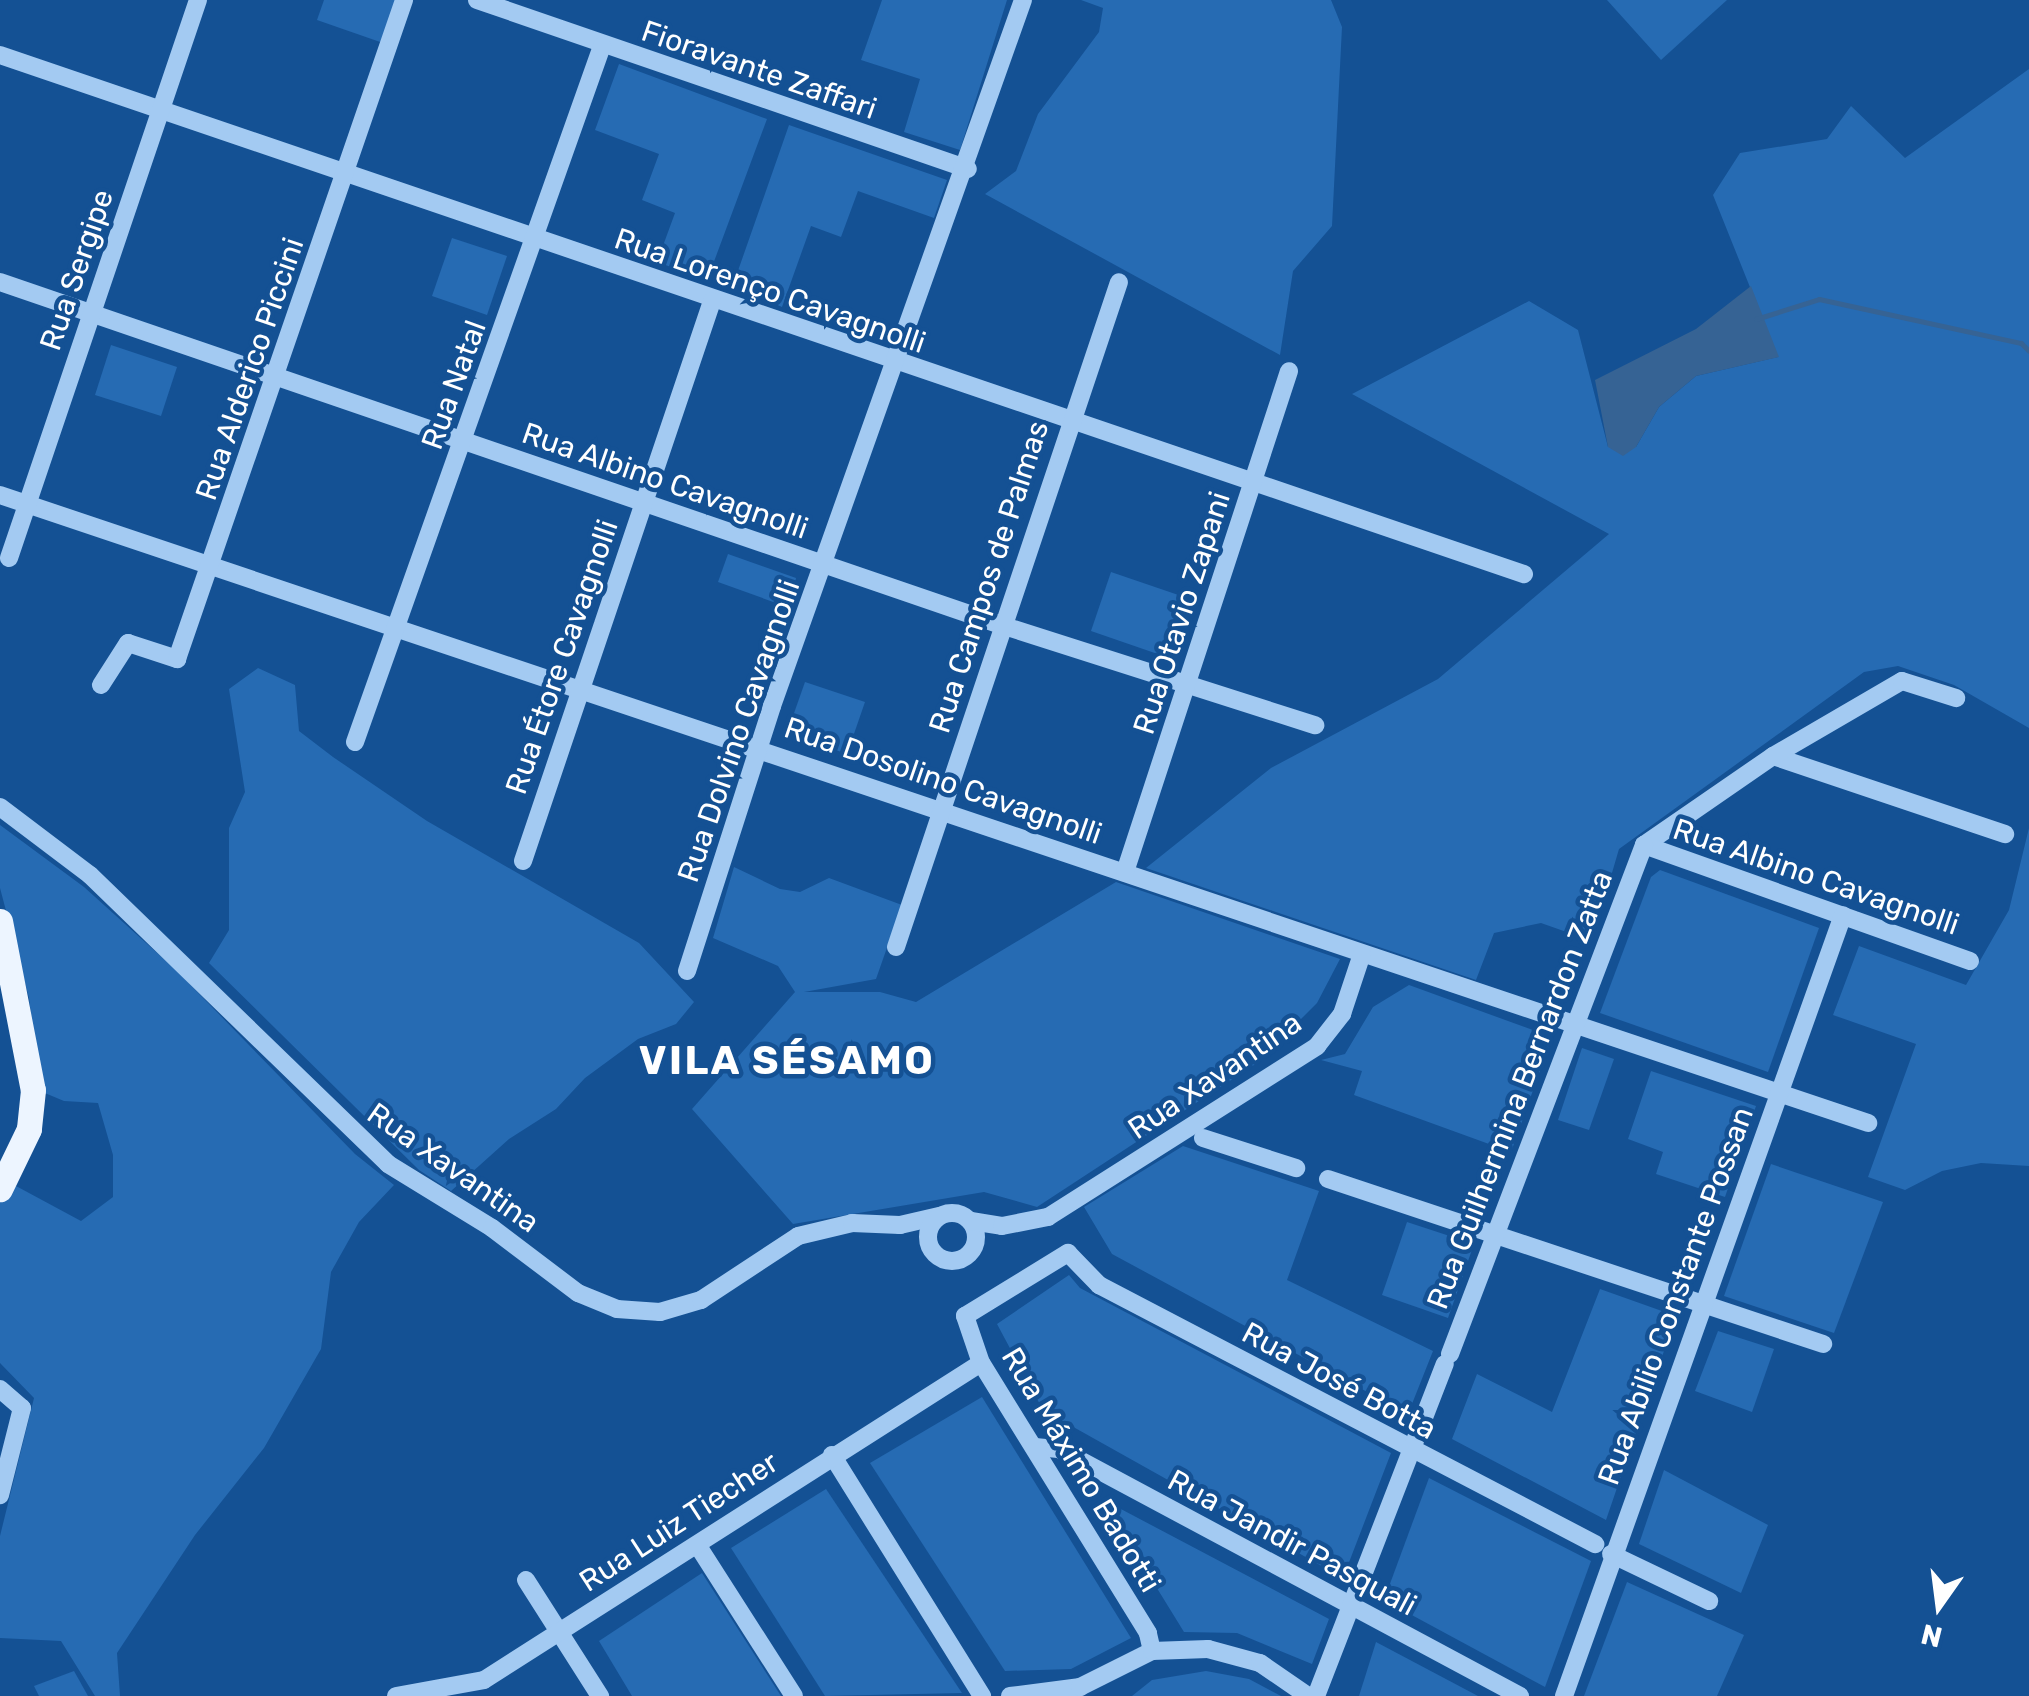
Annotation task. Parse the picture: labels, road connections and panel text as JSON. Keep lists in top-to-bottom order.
{
  "streets": {
    "street": [
      "Fioravante Zaffari",
      "Rua Sergipe",
      "Rua Lorenço Cavagnolli",
      "Rua Alderico Piccini",
      "Rua Natal",
      "Rua Albino Cavagnolli",
      "Rua Campos de Palmas",
      "Rua Otavio Zapani",
      "Rua Étore Cavagnolli",
      "Rua Dolvino Cavagnolli",
      "Rua Dosolino Cavagnolli",
      "Rua Xavantina",
      "Rua Guilhermina Bernardon Zatta",
      "Rua Abilio Constante Possan",
      "Rua José Botta",
      "Rua Máximo Badotti",
      "Rua Luiz Tiecher",
      "Rua Jandir Pasquali"
    ]
  },
  "crossings": [
    ["Fioravante Zaffari", "Rua Natal"],
    ["Fioravante Zaffari", "Rua Dolvino Cavagnolli"],
    ["Rua Sergipe", "Rua Lorenço Cavagnolli"],
    ["Rua Sergipe", "Rua Albino Cavagnolli"],
    ["Rua Sergipe", "Rua Dosolino Cavagnolli"],
    ["Rua Lorenço Cavagnolli", "Rua Alderico Piccini"],
    ["Rua Lorenço Cavagnolli", "Rua Natal"],
    ["Rua Lorenço Cavagnolli", "Rua Campos de Palmas"],
    ["Rua Lorenço Cavagnolli", "Rua Otavio Zapani"],
    ["Rua Lorenço Cavagnolli", "Rua Étore Cavagnolli"],
    ["Rua Lorenço Cavagnolli", "Rua Dolvino Cavagnolli"],
    ["Rua Alderico Piccini", "Rua Albino Cavagnolli"],
    ["Rua Alderico Piccini", "Rua Dosolino Cavagnolli"],
    ["Rua Natal", "Rua Albino Cavagnolli"],
    ["Rua Natal", "Rua Dosolino Cavagnolli"],
    ["Rua Albino Cavagnolli", "Rua Campos de Palmas"],
    ["Rua Albino Cavagnolli", "Rua Otavio Zapani"],
    ["Rua Albino Cavagnolli", "Rua Étore Cavagnolli"],
    ["Rua Albino Cavagnolli", "Rua Dolvino Cavagnolli"],
    ["Rua Albino Cavagnolli", "Rua Guilhermina Bernardon Zatta"],
    ["Rua Albino Cavagnolli", "Rua Abilio Constante Possan"],
    ["Rua Campos de Palmas", "Rua Dosolino Cavagnolli"],
    ["Rua Otavio Zapani", "Rua Dosolino Cavagnolli"],
    ["Rua Étore Cavagnolli", "Rua Dosolino Cavagnolli"],
    ["Rua Dolvino Cavagnolli", "Rua Dosolino Cavagnolli"],
    ["Rua Dosolino Cavagnolli", "Rua Xavantina"],
    ["Rua Dosolino Cavagnolli", "Rua Guilhermina Bernardon Zatta"],
    ["Rua Dosolino Cavagnolli", "Rua Abilio Constante Possan"],
    ["Rua Guilhermina Bernardon Zatta", "Rua José Botta"],
    ["Rua Guilhermina Bernardon Zatta", "Rua Jandir Pasquali"],
    ["Rua Abilio Constante Possan", "Rua José Botta"],
    ["Rua José Botta", "Rua Máximo Badotti"],
    ["Rua Máximo Badotti", "Rua Luiz Tiecher"],
    ["Rua Máximo Badotti", "Rua Jandir Pasquali"]
  ],
  "districts": ["VILA SÉSAMO"],
  "north": "bottom"
}
